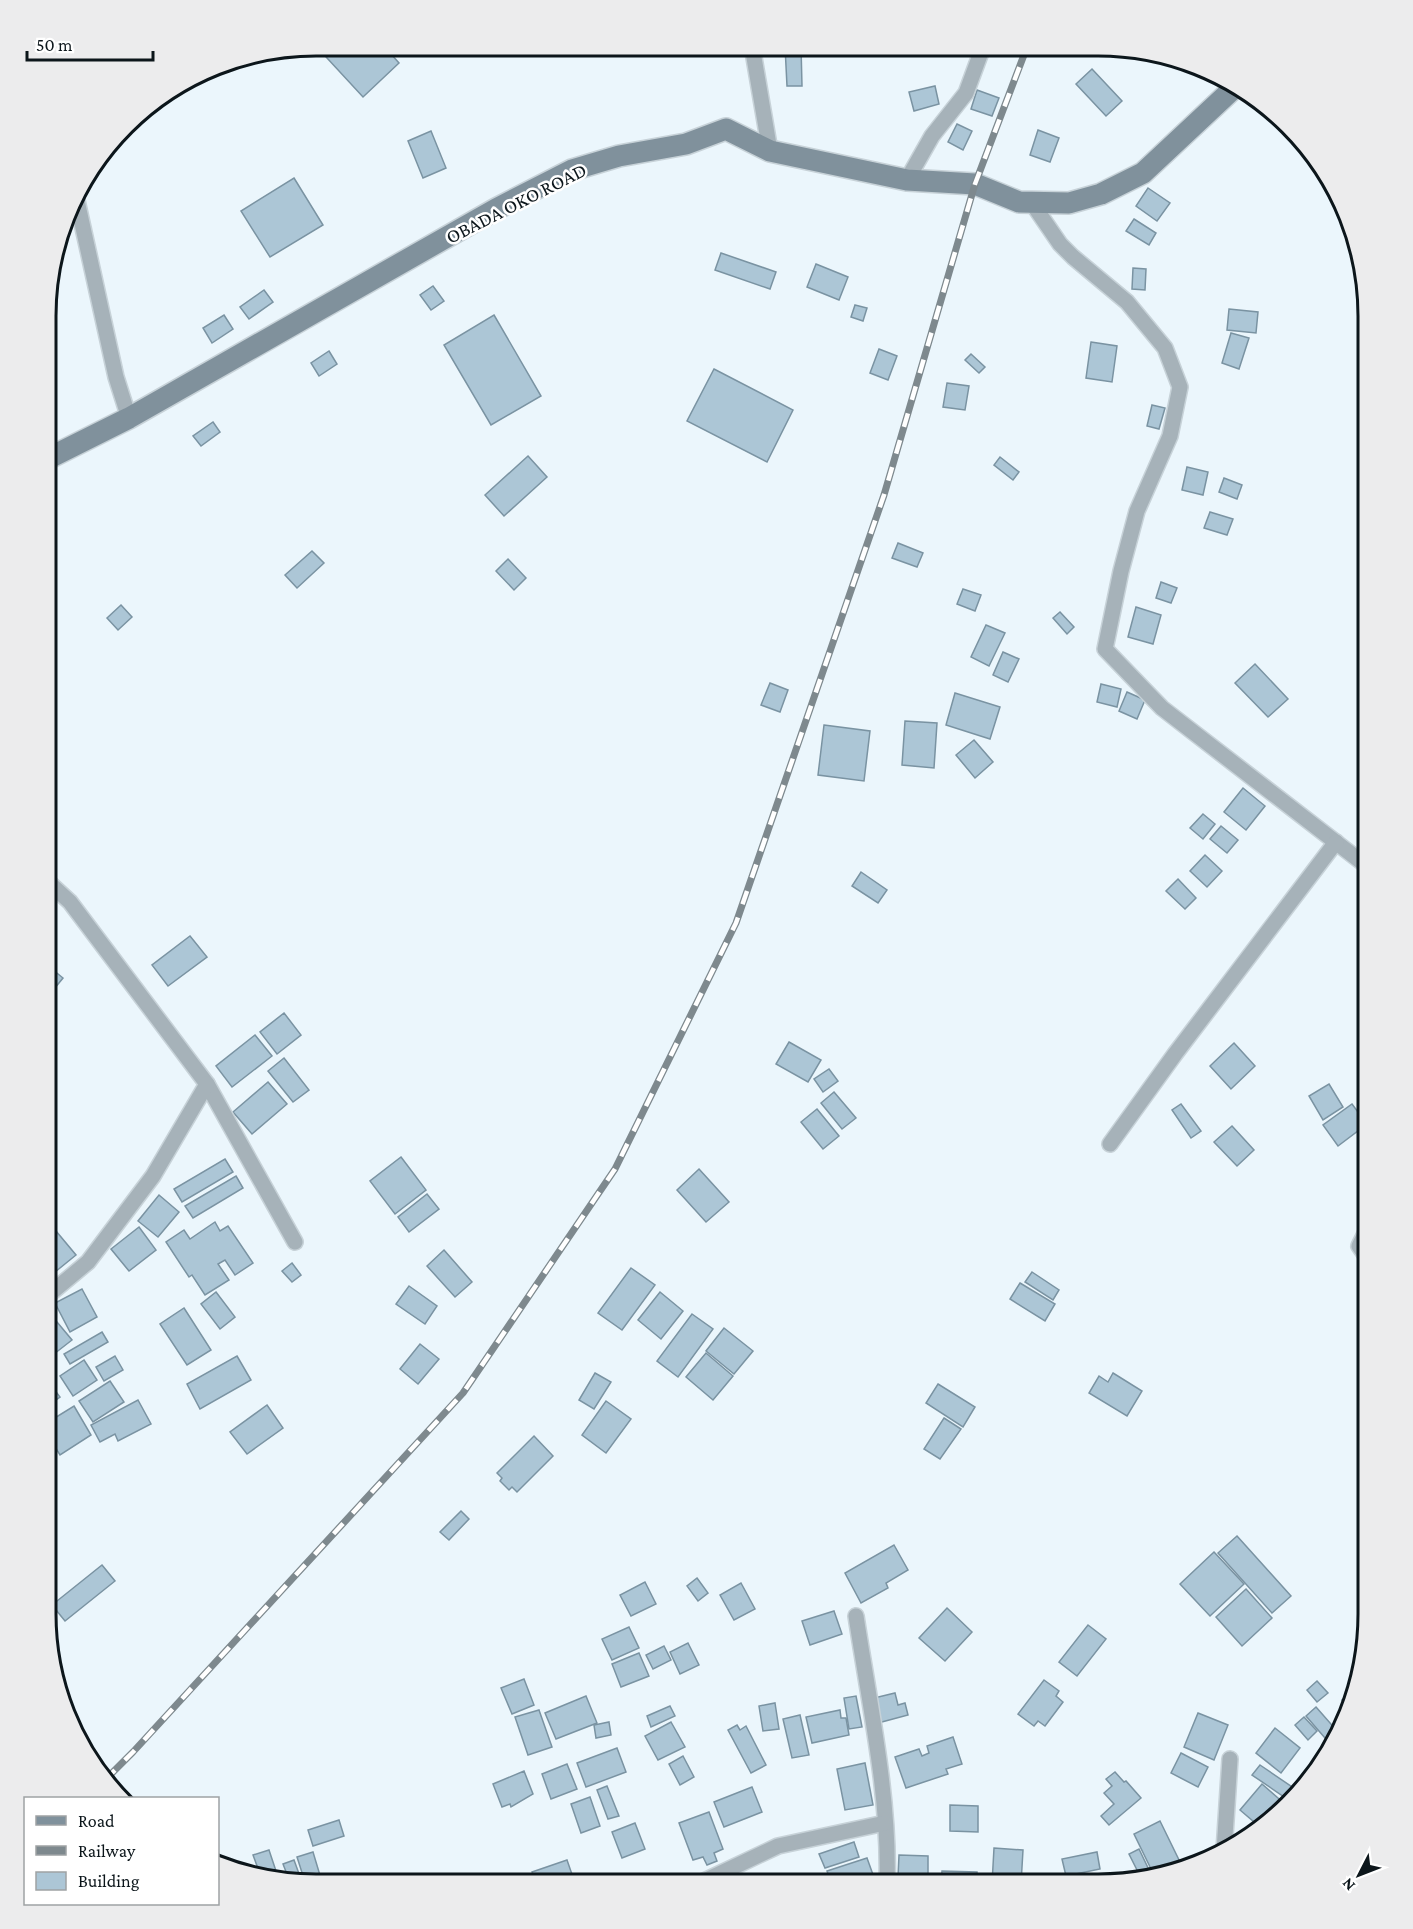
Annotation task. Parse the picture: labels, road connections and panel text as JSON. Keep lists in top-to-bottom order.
{
  "streets": {
    "main road": ["OBADA OKO ROAD"]
  },
  "legend": ["Road", "Railway", "Building"],
  "scale_bar": "50 m",
  "north": "bottom left"
}
